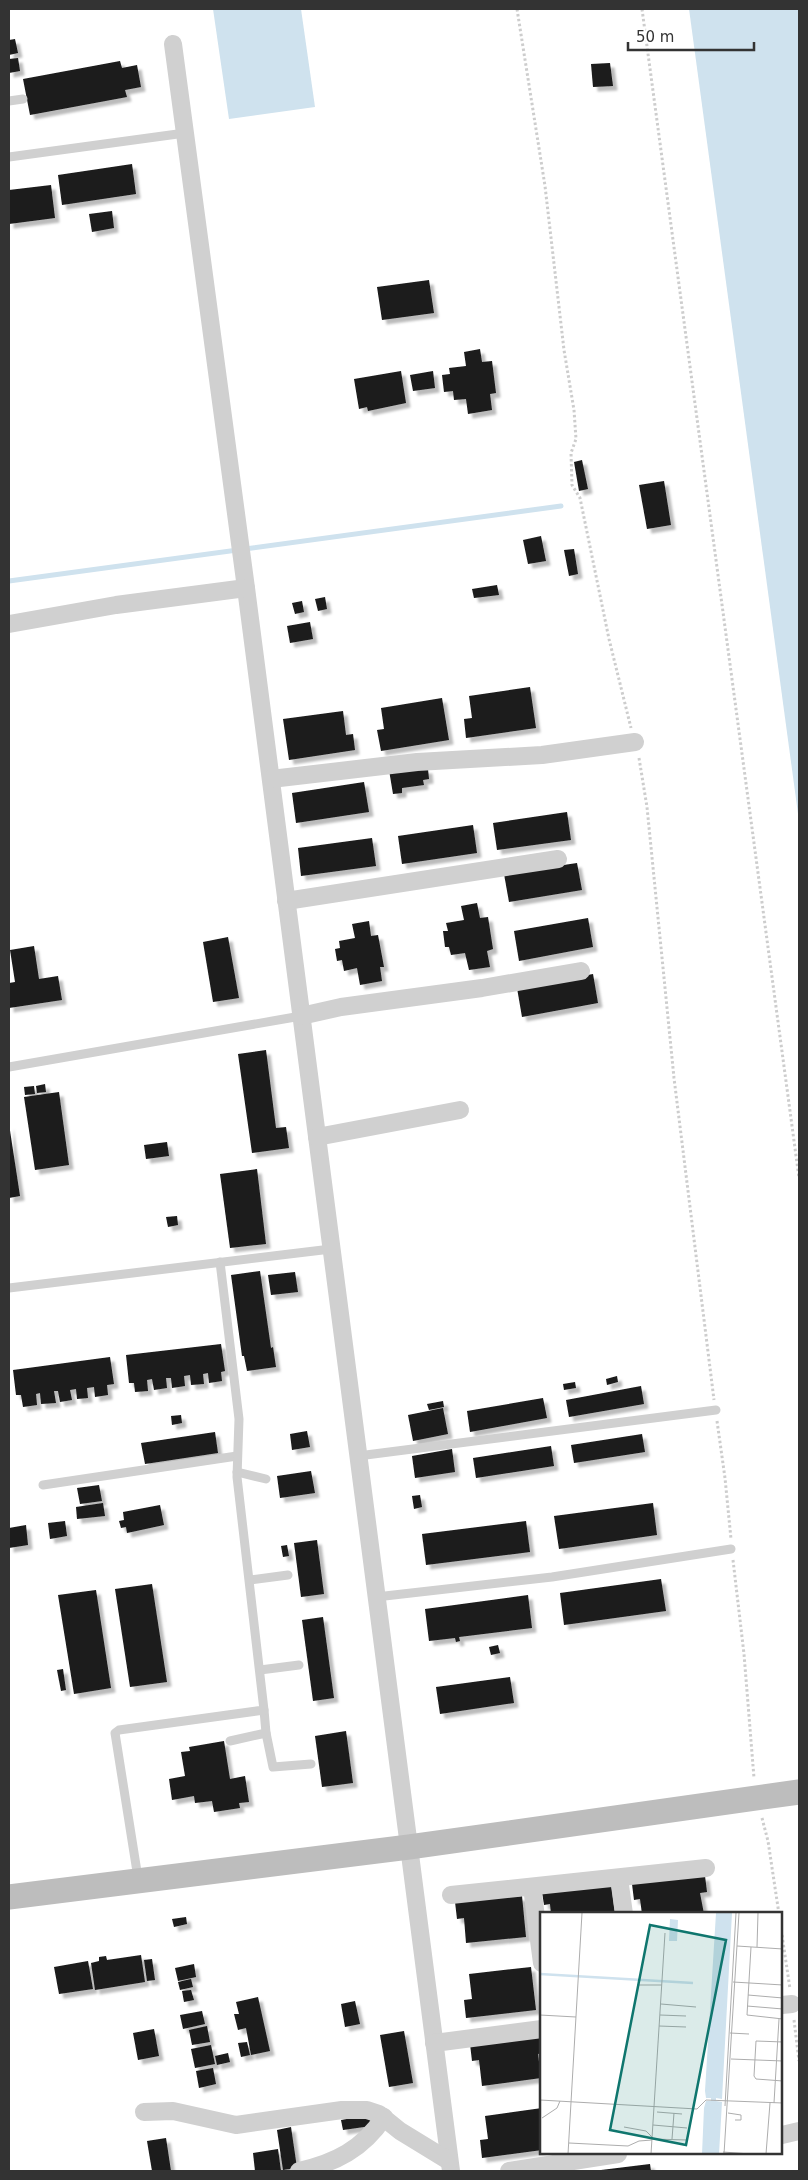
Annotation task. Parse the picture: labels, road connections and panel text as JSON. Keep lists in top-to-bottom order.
{
  "scale_bar": "50 m"
}
